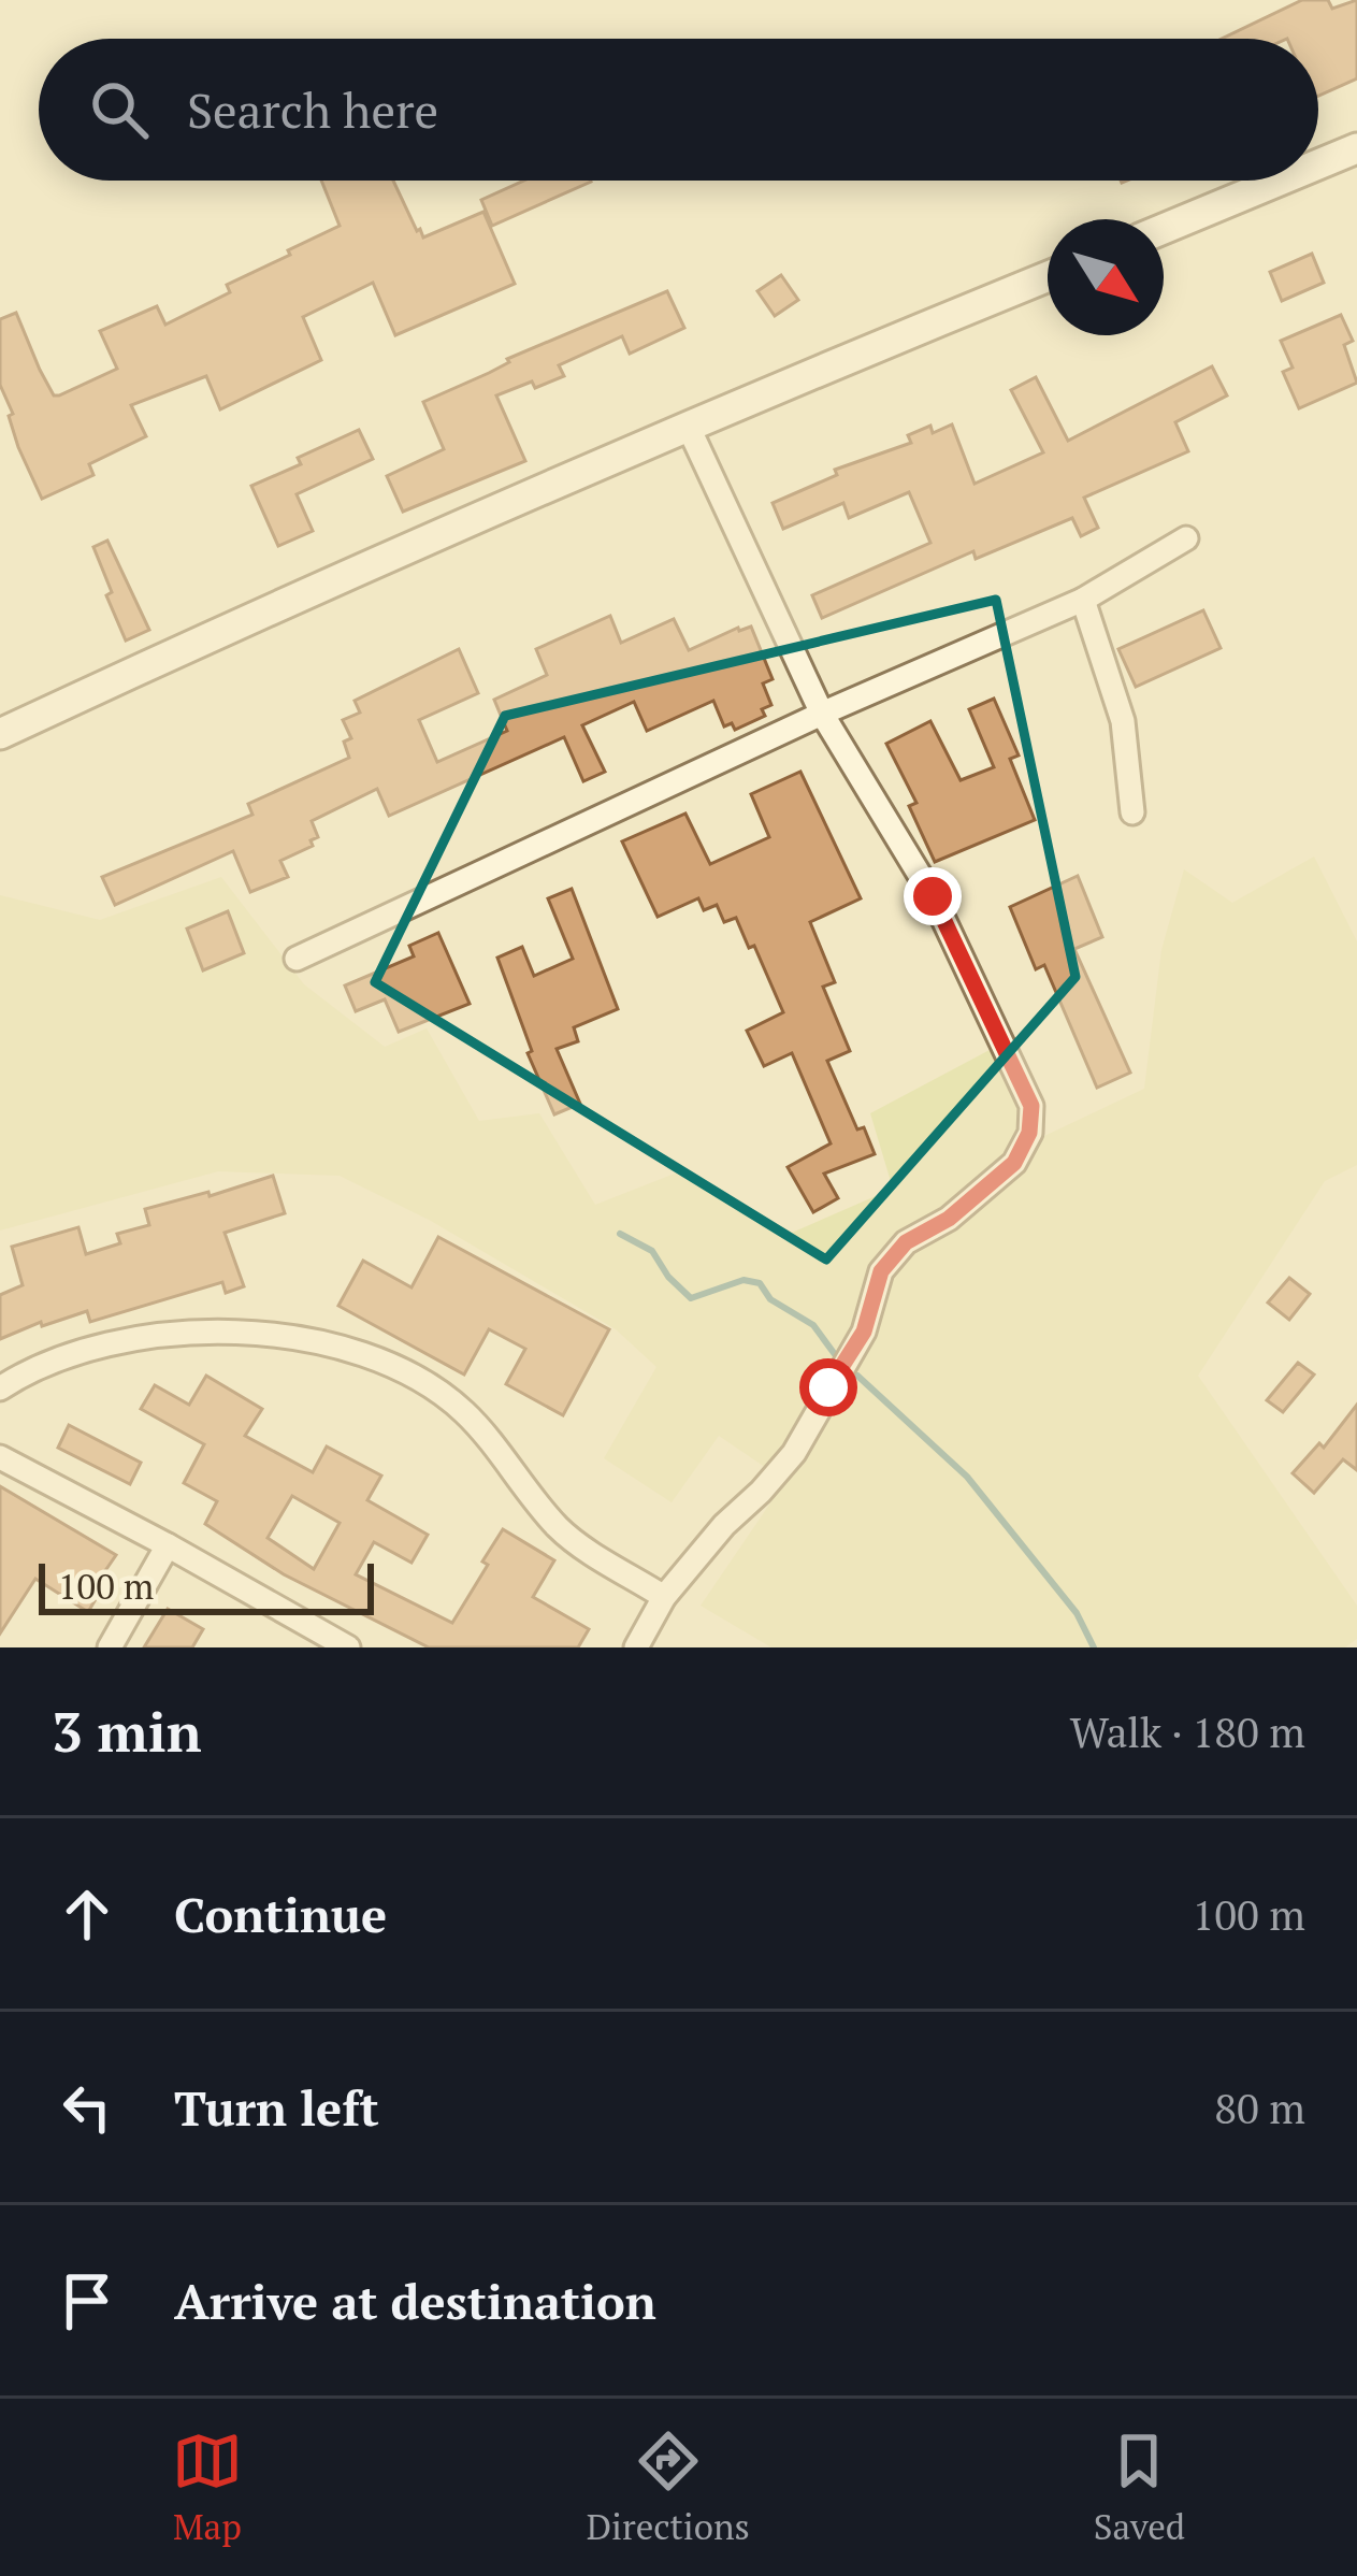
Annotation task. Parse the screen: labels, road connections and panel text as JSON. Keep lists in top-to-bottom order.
{
  "scale_bar": "100 m",
  "north": "bottom right",
  "page": {
    "search": "Search here",
    "scale": "100 m",
    "heading": ["3 min", "Walk · 180 m"],
    "list": [
      ["Continue", "100 m"],
      ["Turn left", "80 m"],
      "Arrive at destination"
    ],
    "nav": ["Map", "Directions", "Saved"]
  }
}
